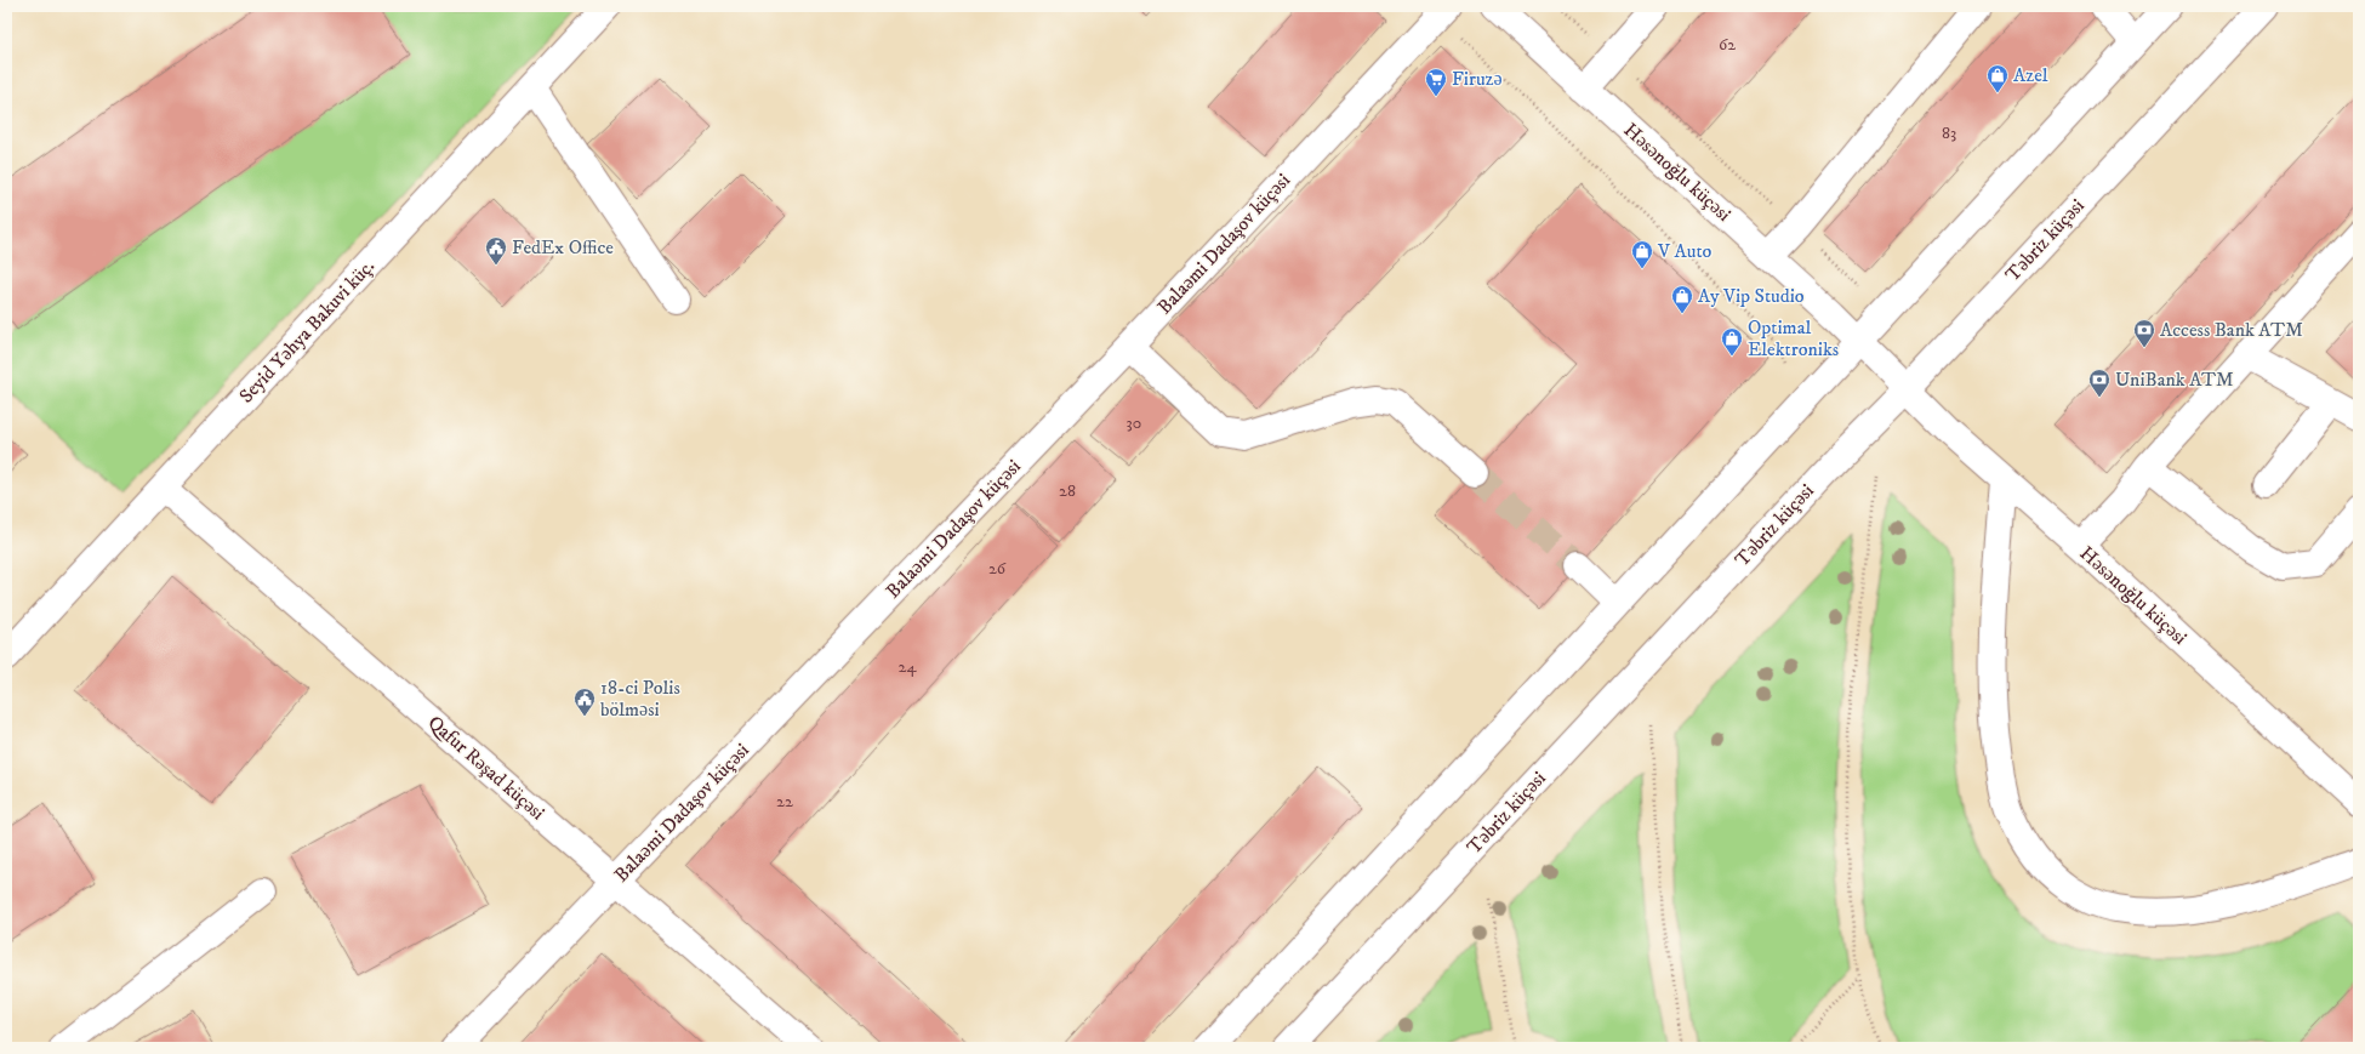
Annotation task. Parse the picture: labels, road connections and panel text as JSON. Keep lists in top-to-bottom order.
{
  "streets": {
    "street": [
      "Həsənoğlu küçəsi",
      "Təbriz küçəsi",
      "Balaəmi Dadaşov küçəsi",
      "Seyid Yəhya Bakuvi küç.",
      "Qafur Rəşad küçəsi"
    ]
  },
  "crossings": [
    ["Həsənoğlu küçəsi", "Təbriz küçəsi"],
    ["Balaəmi Dadaşov küçəsi", "Qafur Rəşad küçəsi"],
    ["Seyid Yəhya Bakuvi küç.", "Qafur Rəşad küçəsi"]
  ],
  "places": {
    "shop": [
      "Azel",
      "V Auto",
      "Ay Vip Studio",
      "Optimal Elektroniks"
    ],
    "supermarket": ["Firuzə"],
    "public building": ["FedEx Office", "18-ci Polis bölməsi"],
    "bank": ["Access Bank ATM", "UniBank ATM"]
  },
  "house_numbers": [
    "62",
    "83",
    "30",
    "28",
    "26",
    "24",
    "22"
  ]
}
